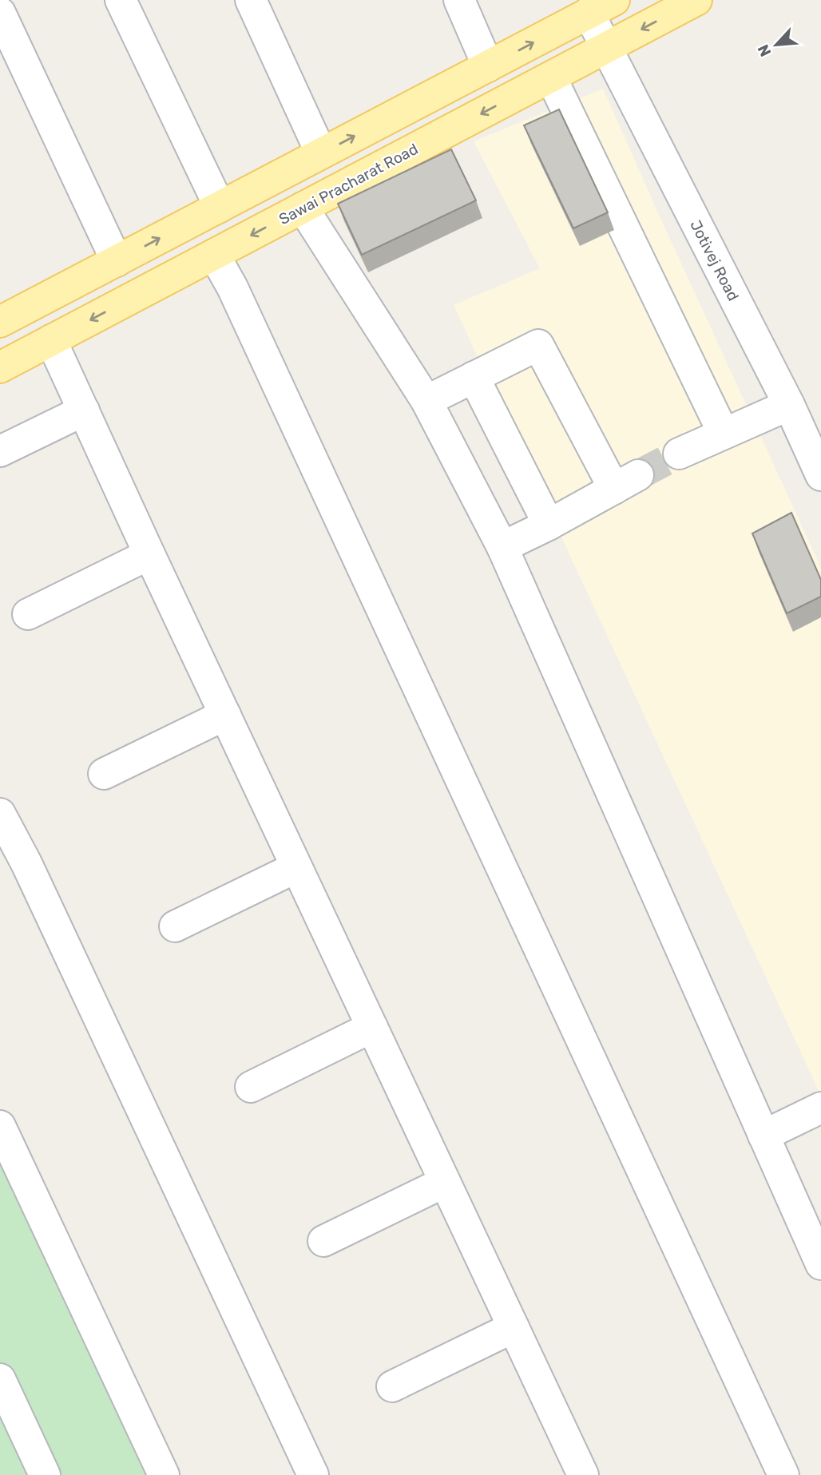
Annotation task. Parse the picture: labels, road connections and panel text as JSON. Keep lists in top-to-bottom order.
{
  "streets": {
    "main road": ["Sawai Pracharat Road"],
    "street": ["Jotivej Road"]
  },
  "crossings": [
    ["Sawai Pracharat Road", "Jotivej Road"]
  ],
  "north": "bottom left"
}
